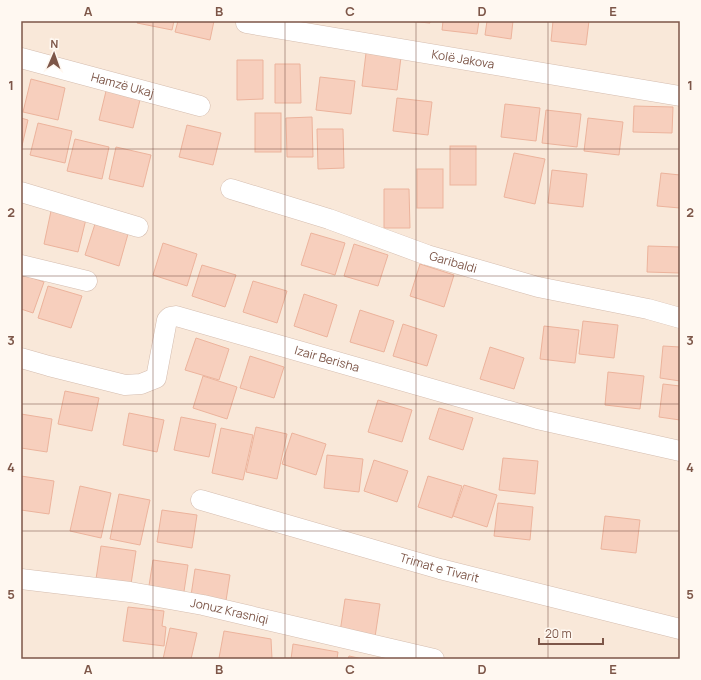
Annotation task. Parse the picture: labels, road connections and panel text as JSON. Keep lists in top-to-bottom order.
{
  "streets": {
    "street": [
      "Kolë Jakova",
      "Hamzë Ukaj",
      "Garibaldi",
      "Izair Berisha",
      "Trimat e Tivarit",
      "Jonuz Krasniqi"
    ]
  },
  "scale_bar": "20 m",
  "north": "top",
  "grid": {
    "columns": [
      "A",
      "B",
      "C",
      "D",
      "E"
    ],
    "rows": [
      "1",
      "2",
      "3",
      "4",
      "5"
    ]
  }
}
